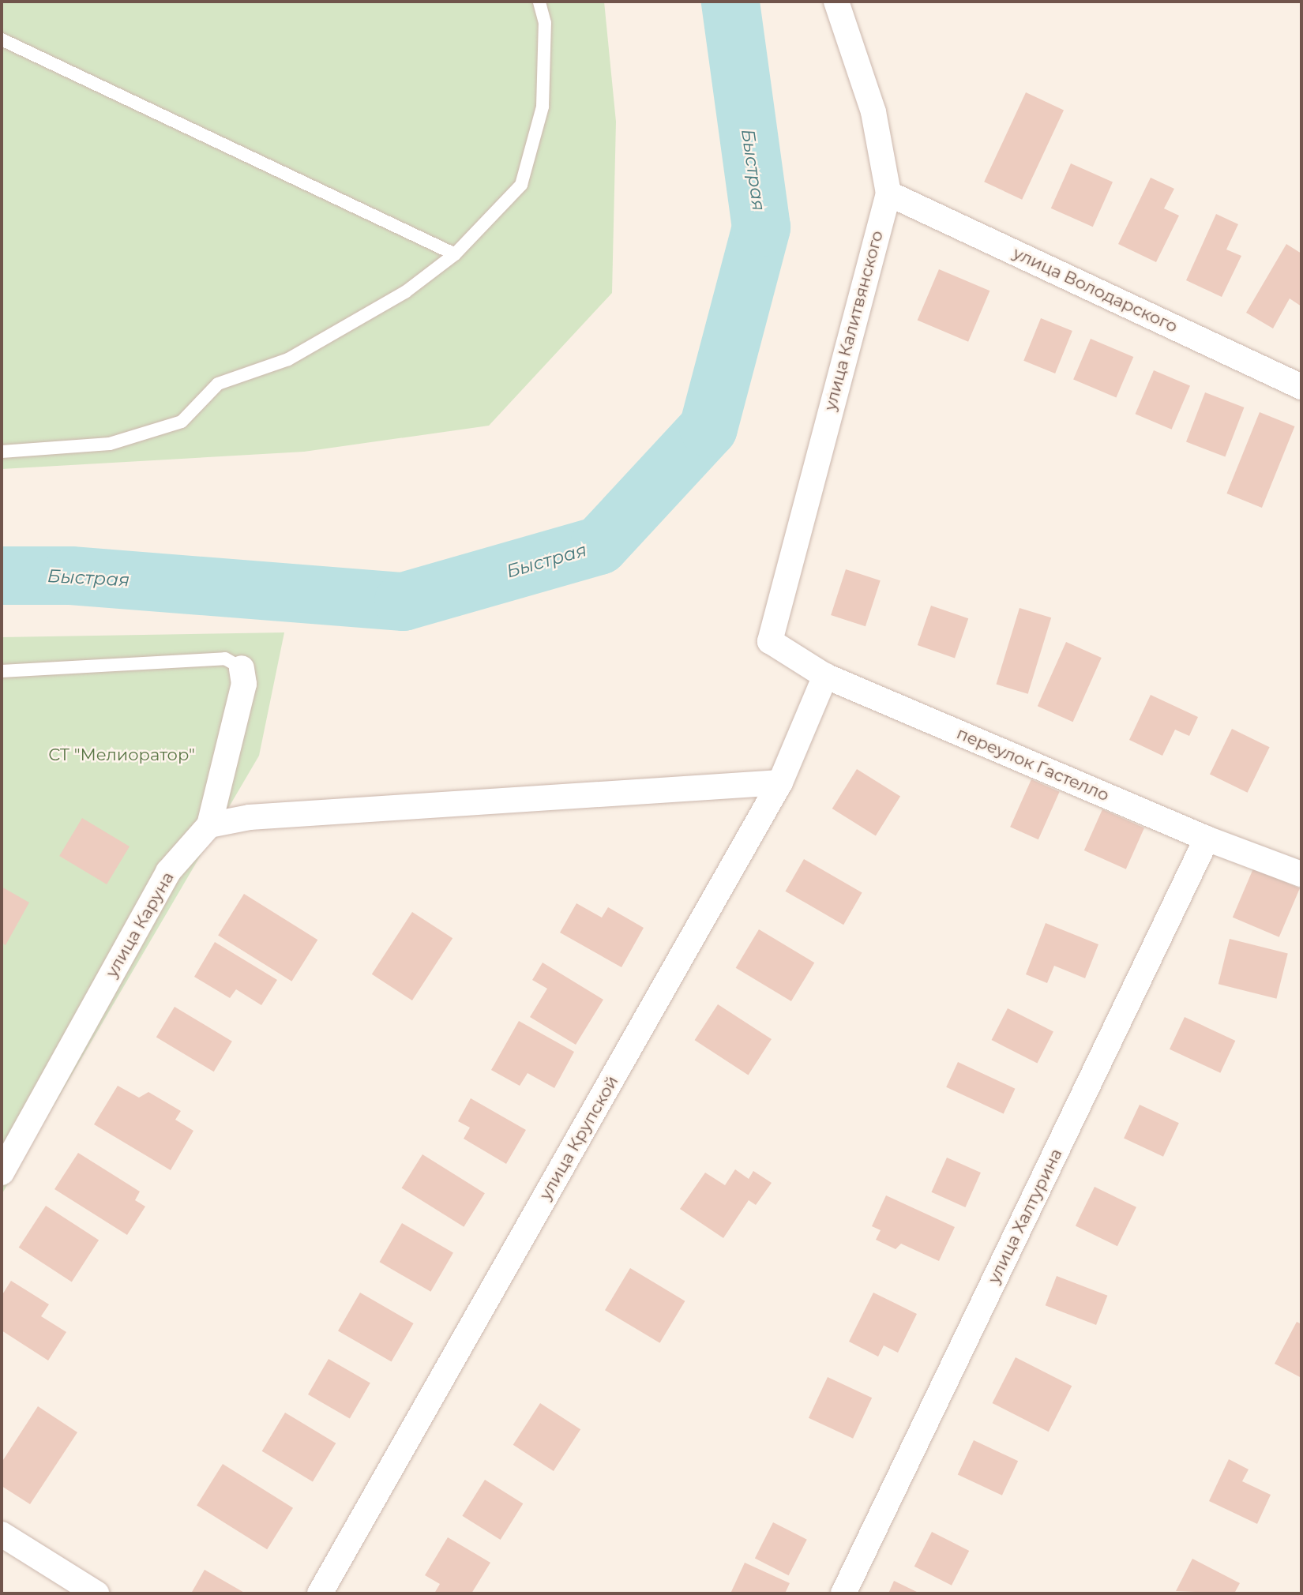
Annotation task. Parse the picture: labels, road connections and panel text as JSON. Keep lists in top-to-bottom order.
{
  "streets": {
    "street": [
      "улица Володарского",
      "улица Калитвянского",
      "переулок Гастелло",
      "улица Каруна",
      "улица Крупской",
      "улица Халтурина"
    ]
  },
  "crossings": [
    ["улица Володарского", "улица Калитвянского"],
    ["улица Калитвянского", "переулок Гастелло"],
    ["переулок Гастелло", "улица Крупской"],
    ["переулок Гастелло", "улица Халтурина"]
  ],
  "water": ["Быстрая"],
  "parks": ["СТ \"Мелиоратор\""]
}
